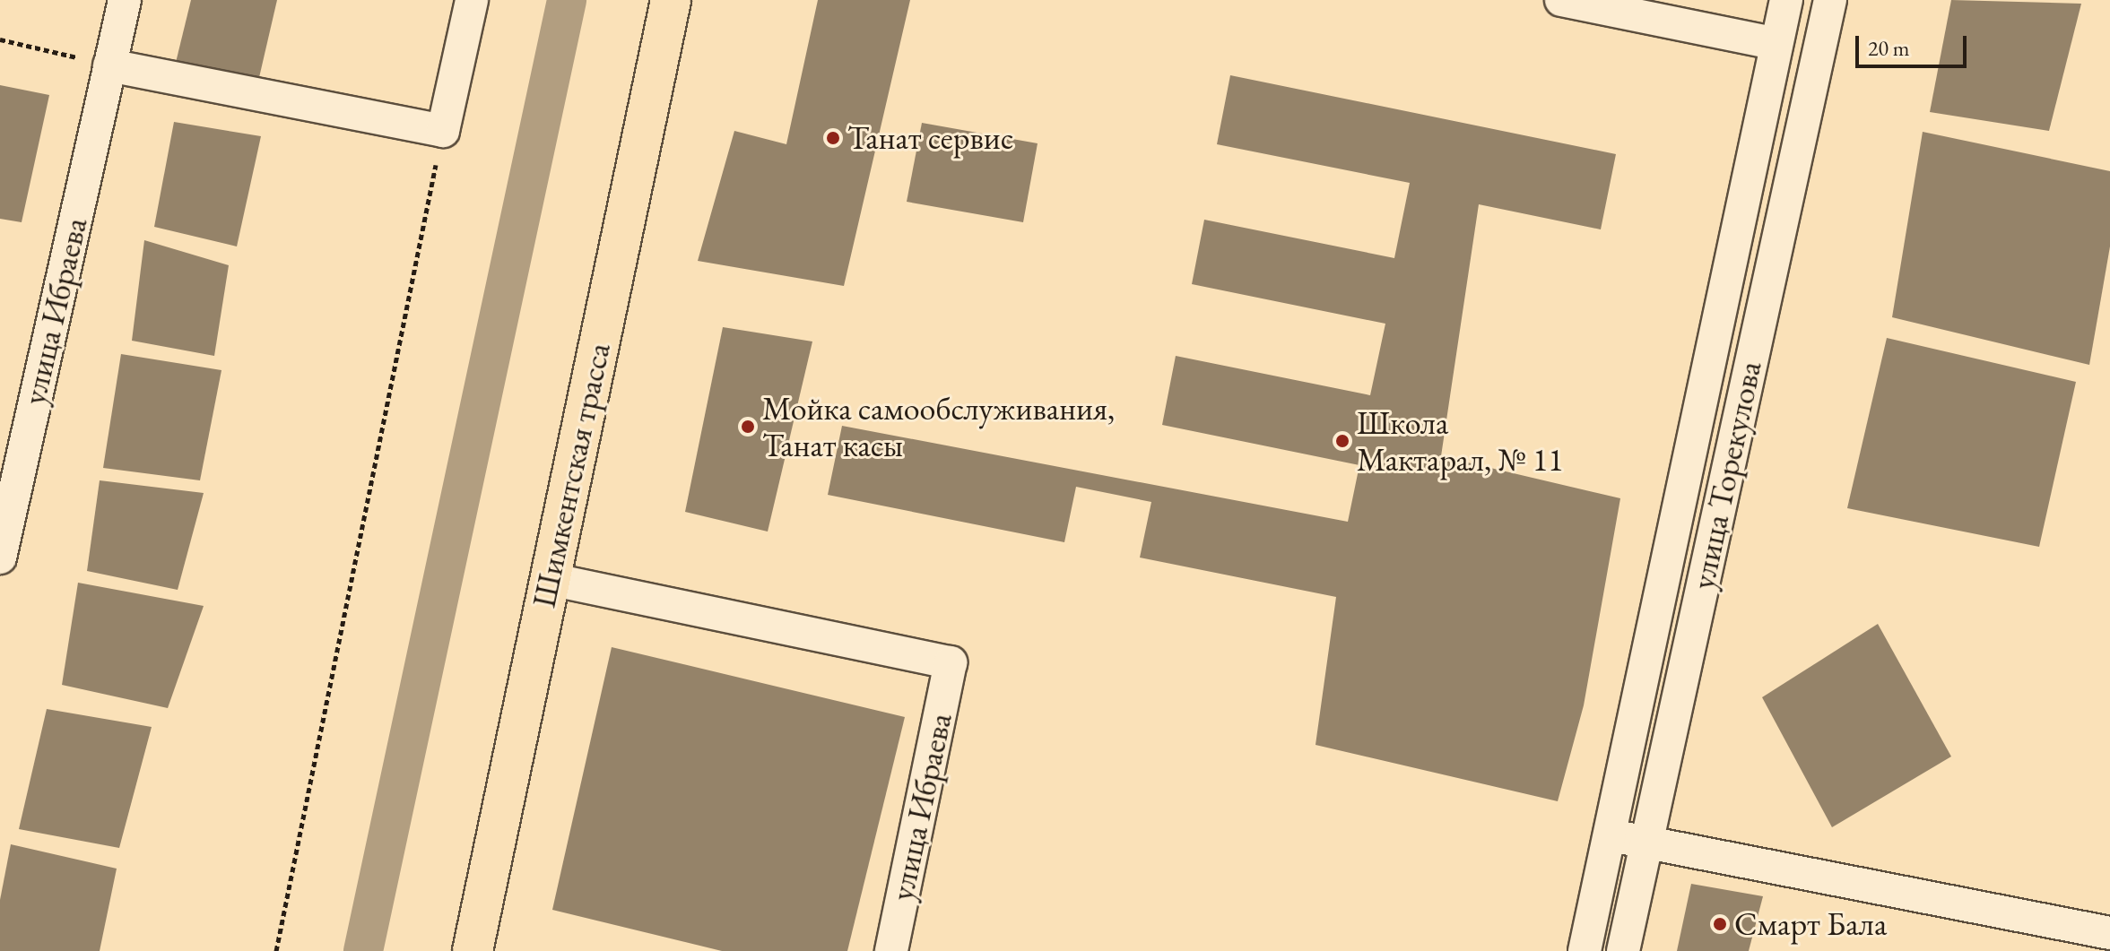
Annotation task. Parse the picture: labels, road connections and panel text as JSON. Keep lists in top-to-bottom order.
{
  "streets": {
    "main road": ["Шимкентская трасса"],
    "street": ["улица Ибраева", "улица Торекулова"]
  },
  "crossings": [
    ["улица Ибраева", "Шимкентская трасса"]
  ],
  "places": [
    "Танат сервис",
    "Мойка самообслуживания, Танат касы",
    "Школа Мактарал, № 11",
    "Смарт Бала"
  ],
  "scale_bar": "20 m"
}
